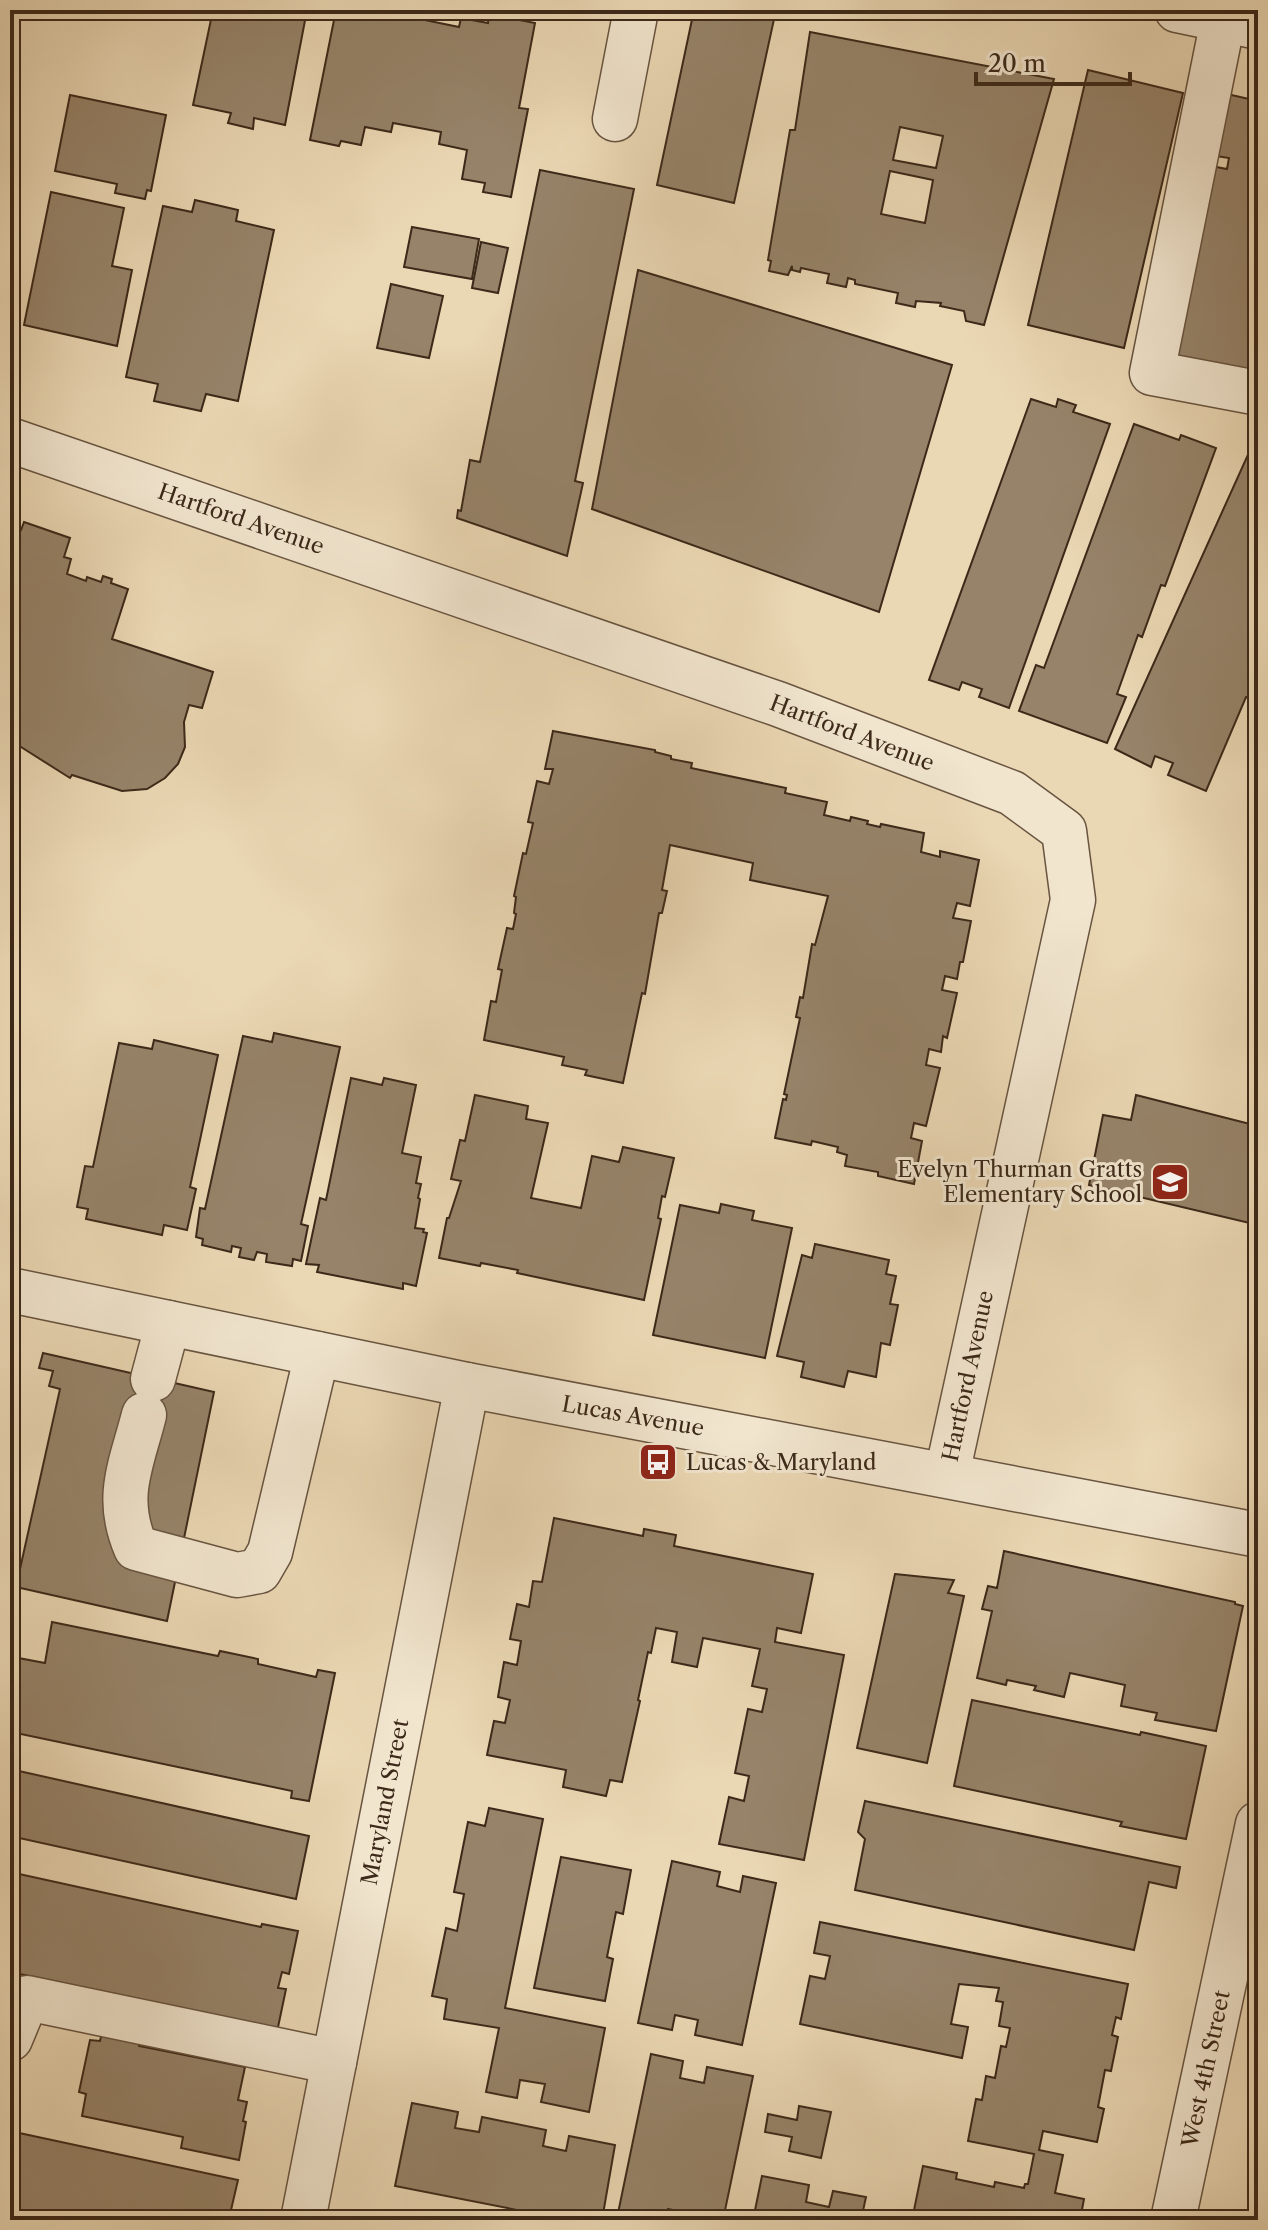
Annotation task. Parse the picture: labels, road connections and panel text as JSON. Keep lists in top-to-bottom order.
{
  "streets": {
    "street": [
      "Hartford Avenue",
      "Lucas Avenue",
      "Maryland Street",
      "West 4th Street"
    ]
  },
  "crossings": [
    ["Hartford Avenue", "Lucas Avenue"],
    ["Lucas Avenue", "Maryland Street"]
  ],
  "places": {
    "school or university": ["Evelyn Thurman Gratts Elementary School"],
    "bus stop": ["Lucas & Maryland"]
  },
  "scale_bar": "20 m"
}
